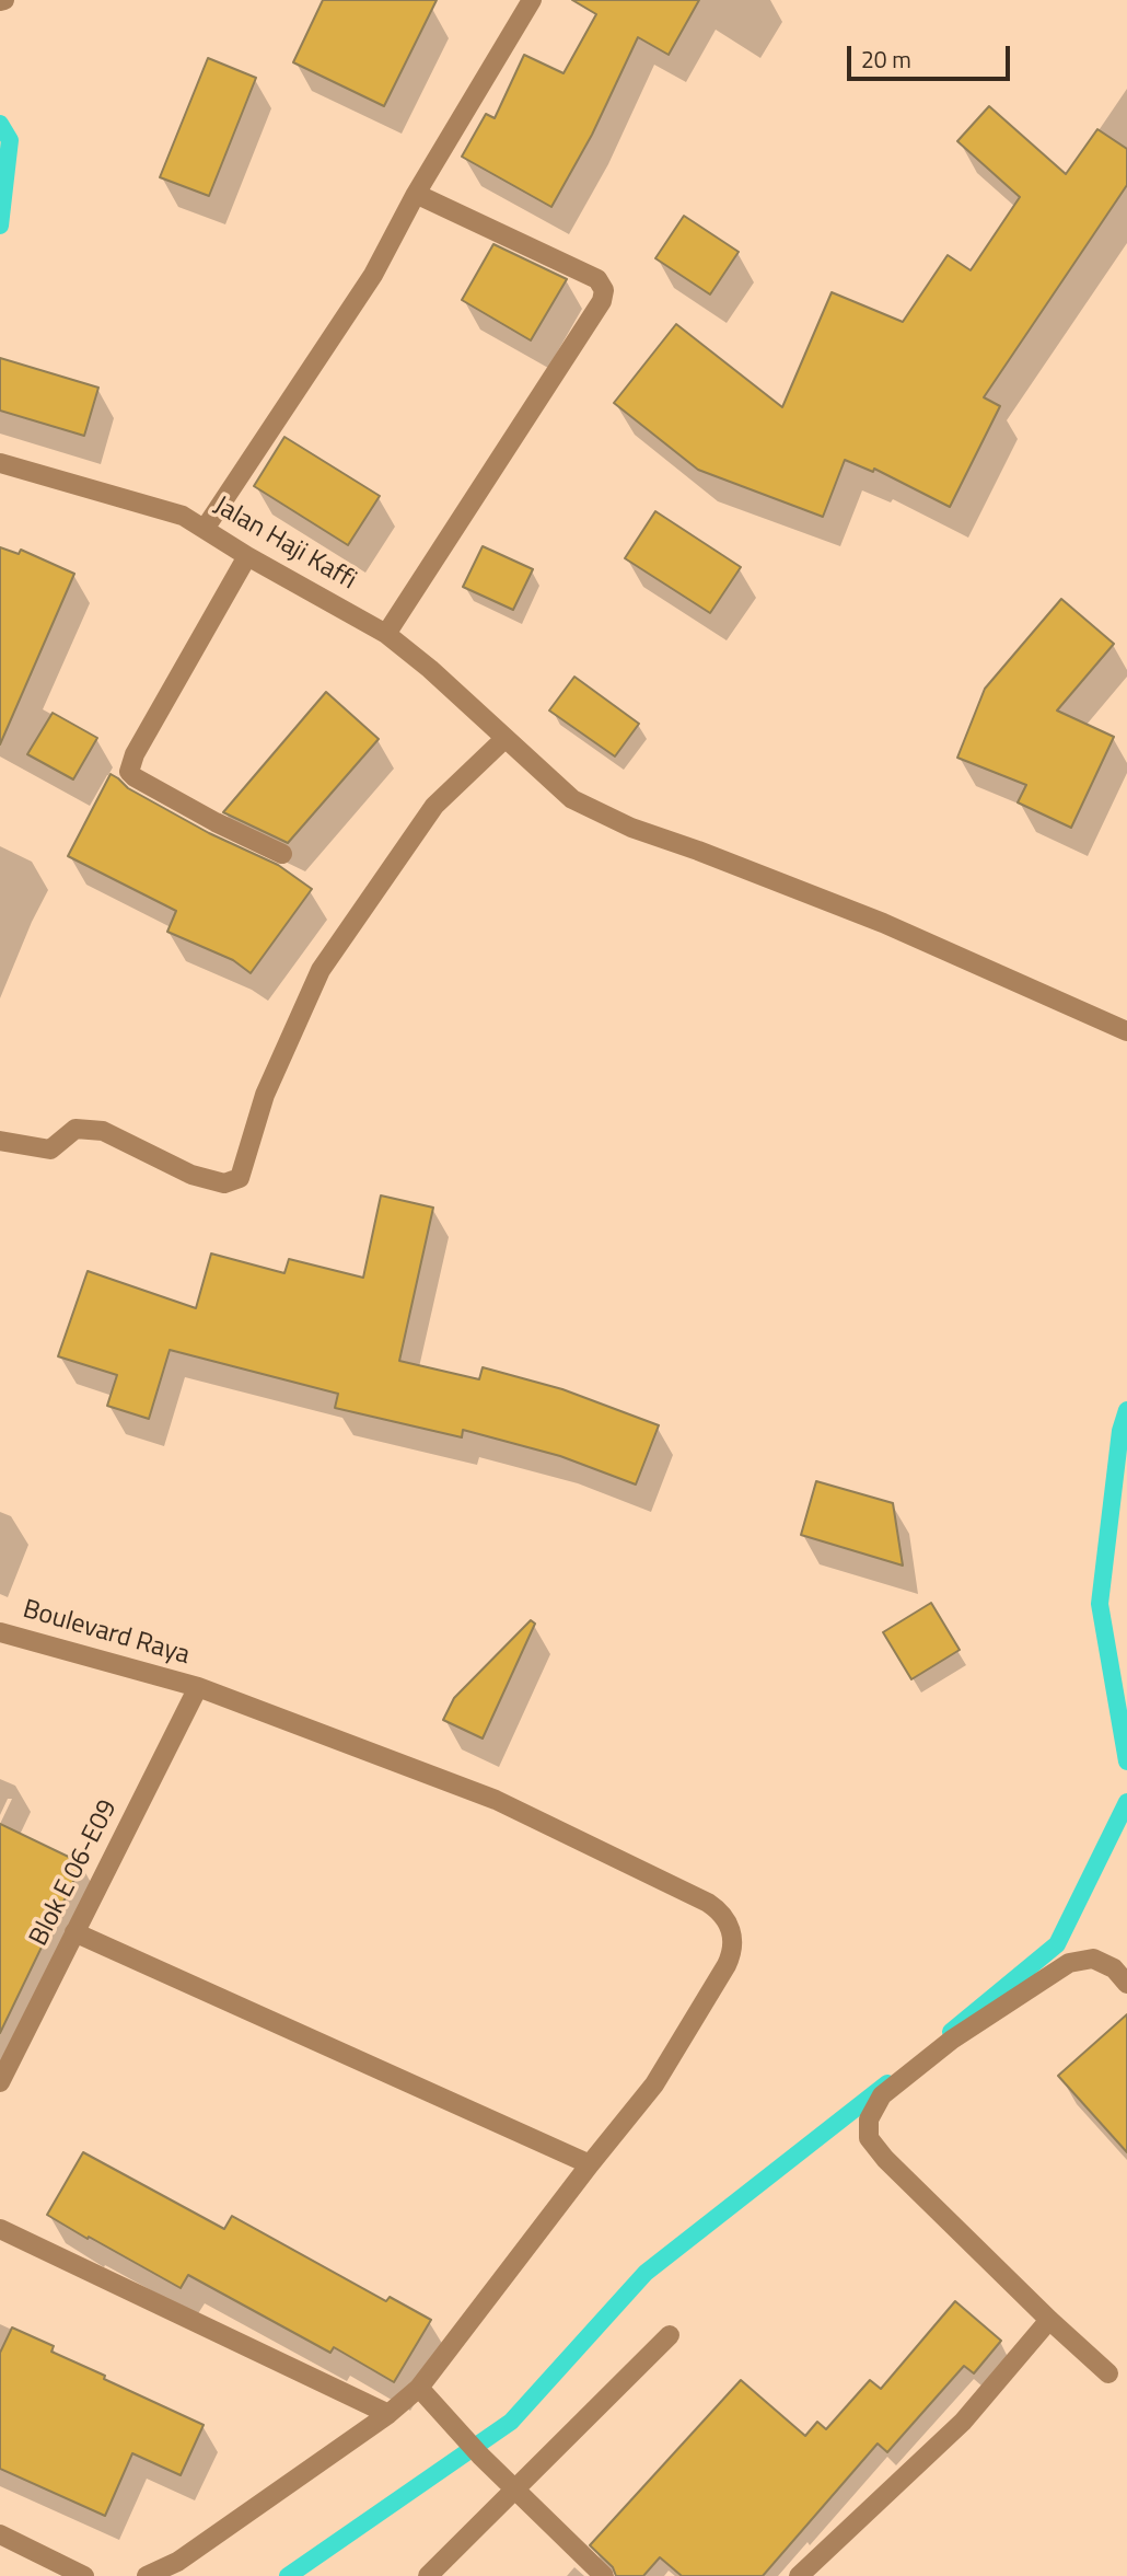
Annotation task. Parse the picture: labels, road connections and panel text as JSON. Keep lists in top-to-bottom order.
{
  "streets": {
    "street": ["Jalan Haji Kaffi", "Boulevard Raya", "Blok E 06-E09"]
  },
  "crossings": [
    ["Boulevard Raya", "Blok E 06-E09"]
  ],
  "scale_bar": "20 m"
}
